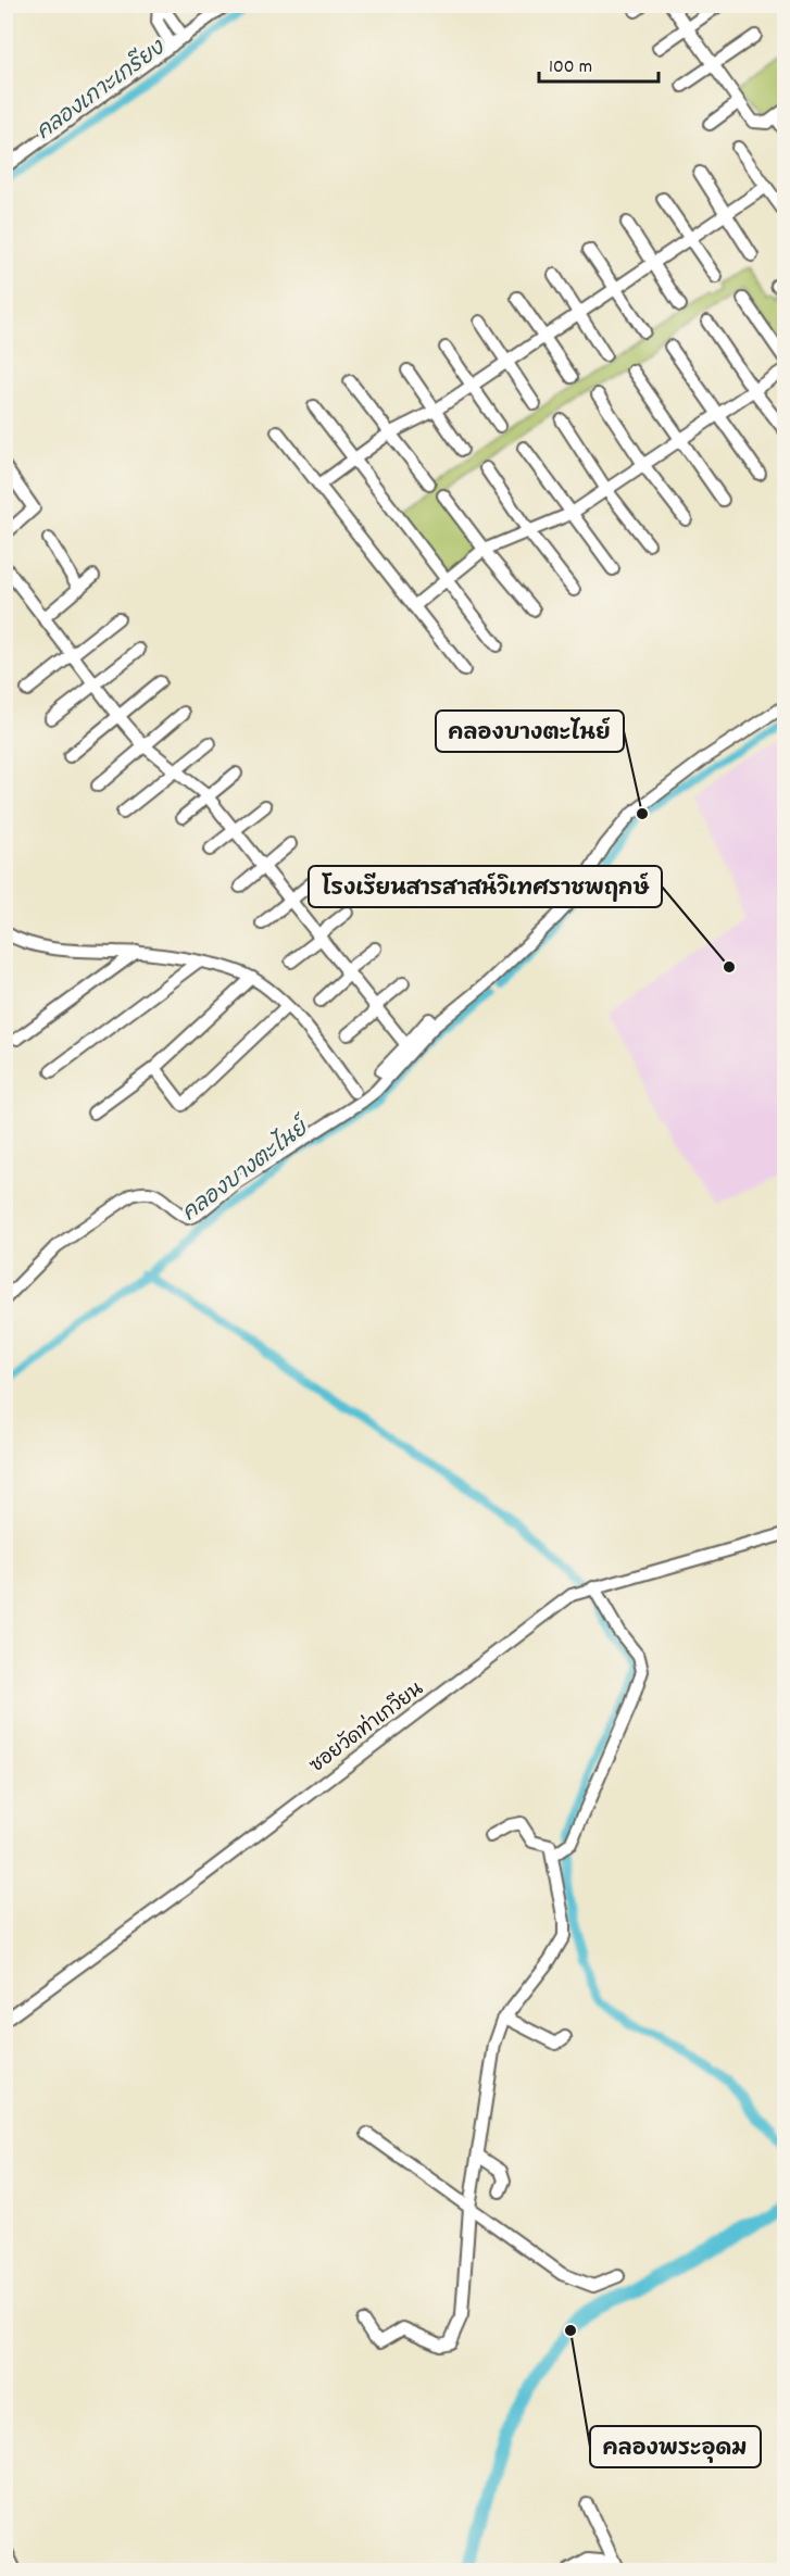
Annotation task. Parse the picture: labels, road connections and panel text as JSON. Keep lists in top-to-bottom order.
{
  "streets": {
    "street": ["ซอยวัดท่าเกวียน"]
  },
  "water": ["คลองเกาะเกรียง", "คลองบางตะไนย์"],
  "places": ["คลองบางตะไนย์", "โรงเรียนสารสาสน์วิเทศราชพฤกษ์", "คลองพระอุดม"],
  "scale_bar": "100 m"
}
